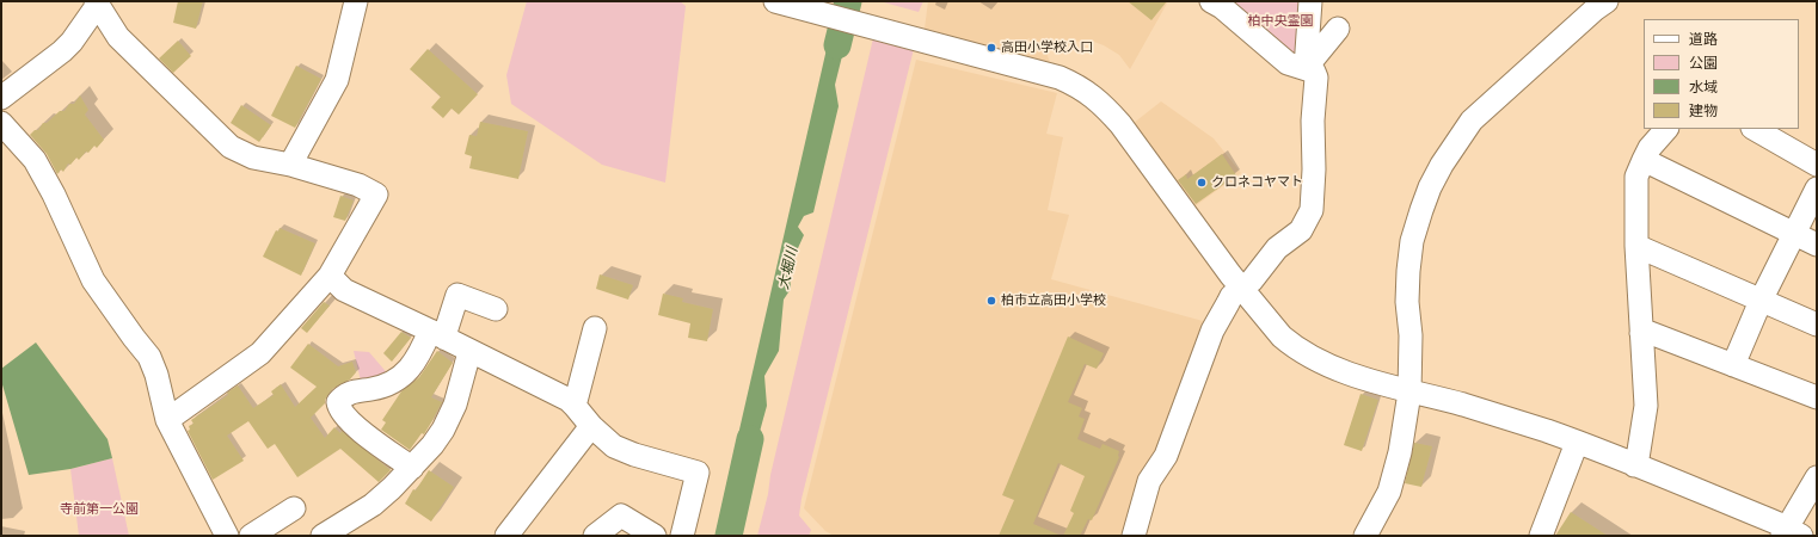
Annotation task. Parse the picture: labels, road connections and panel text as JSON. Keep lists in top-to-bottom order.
{
  "water": ["大堀川"],
  "parks": ["柏中央霊園", "寺前第一公園"],
  "places": ["高田小学校入口", "クロネコヤマト", "柏市立高田小学校"],
  "legend": [
    "道路",
    "公園",
    "水域",
    "建物"
  ]
}
